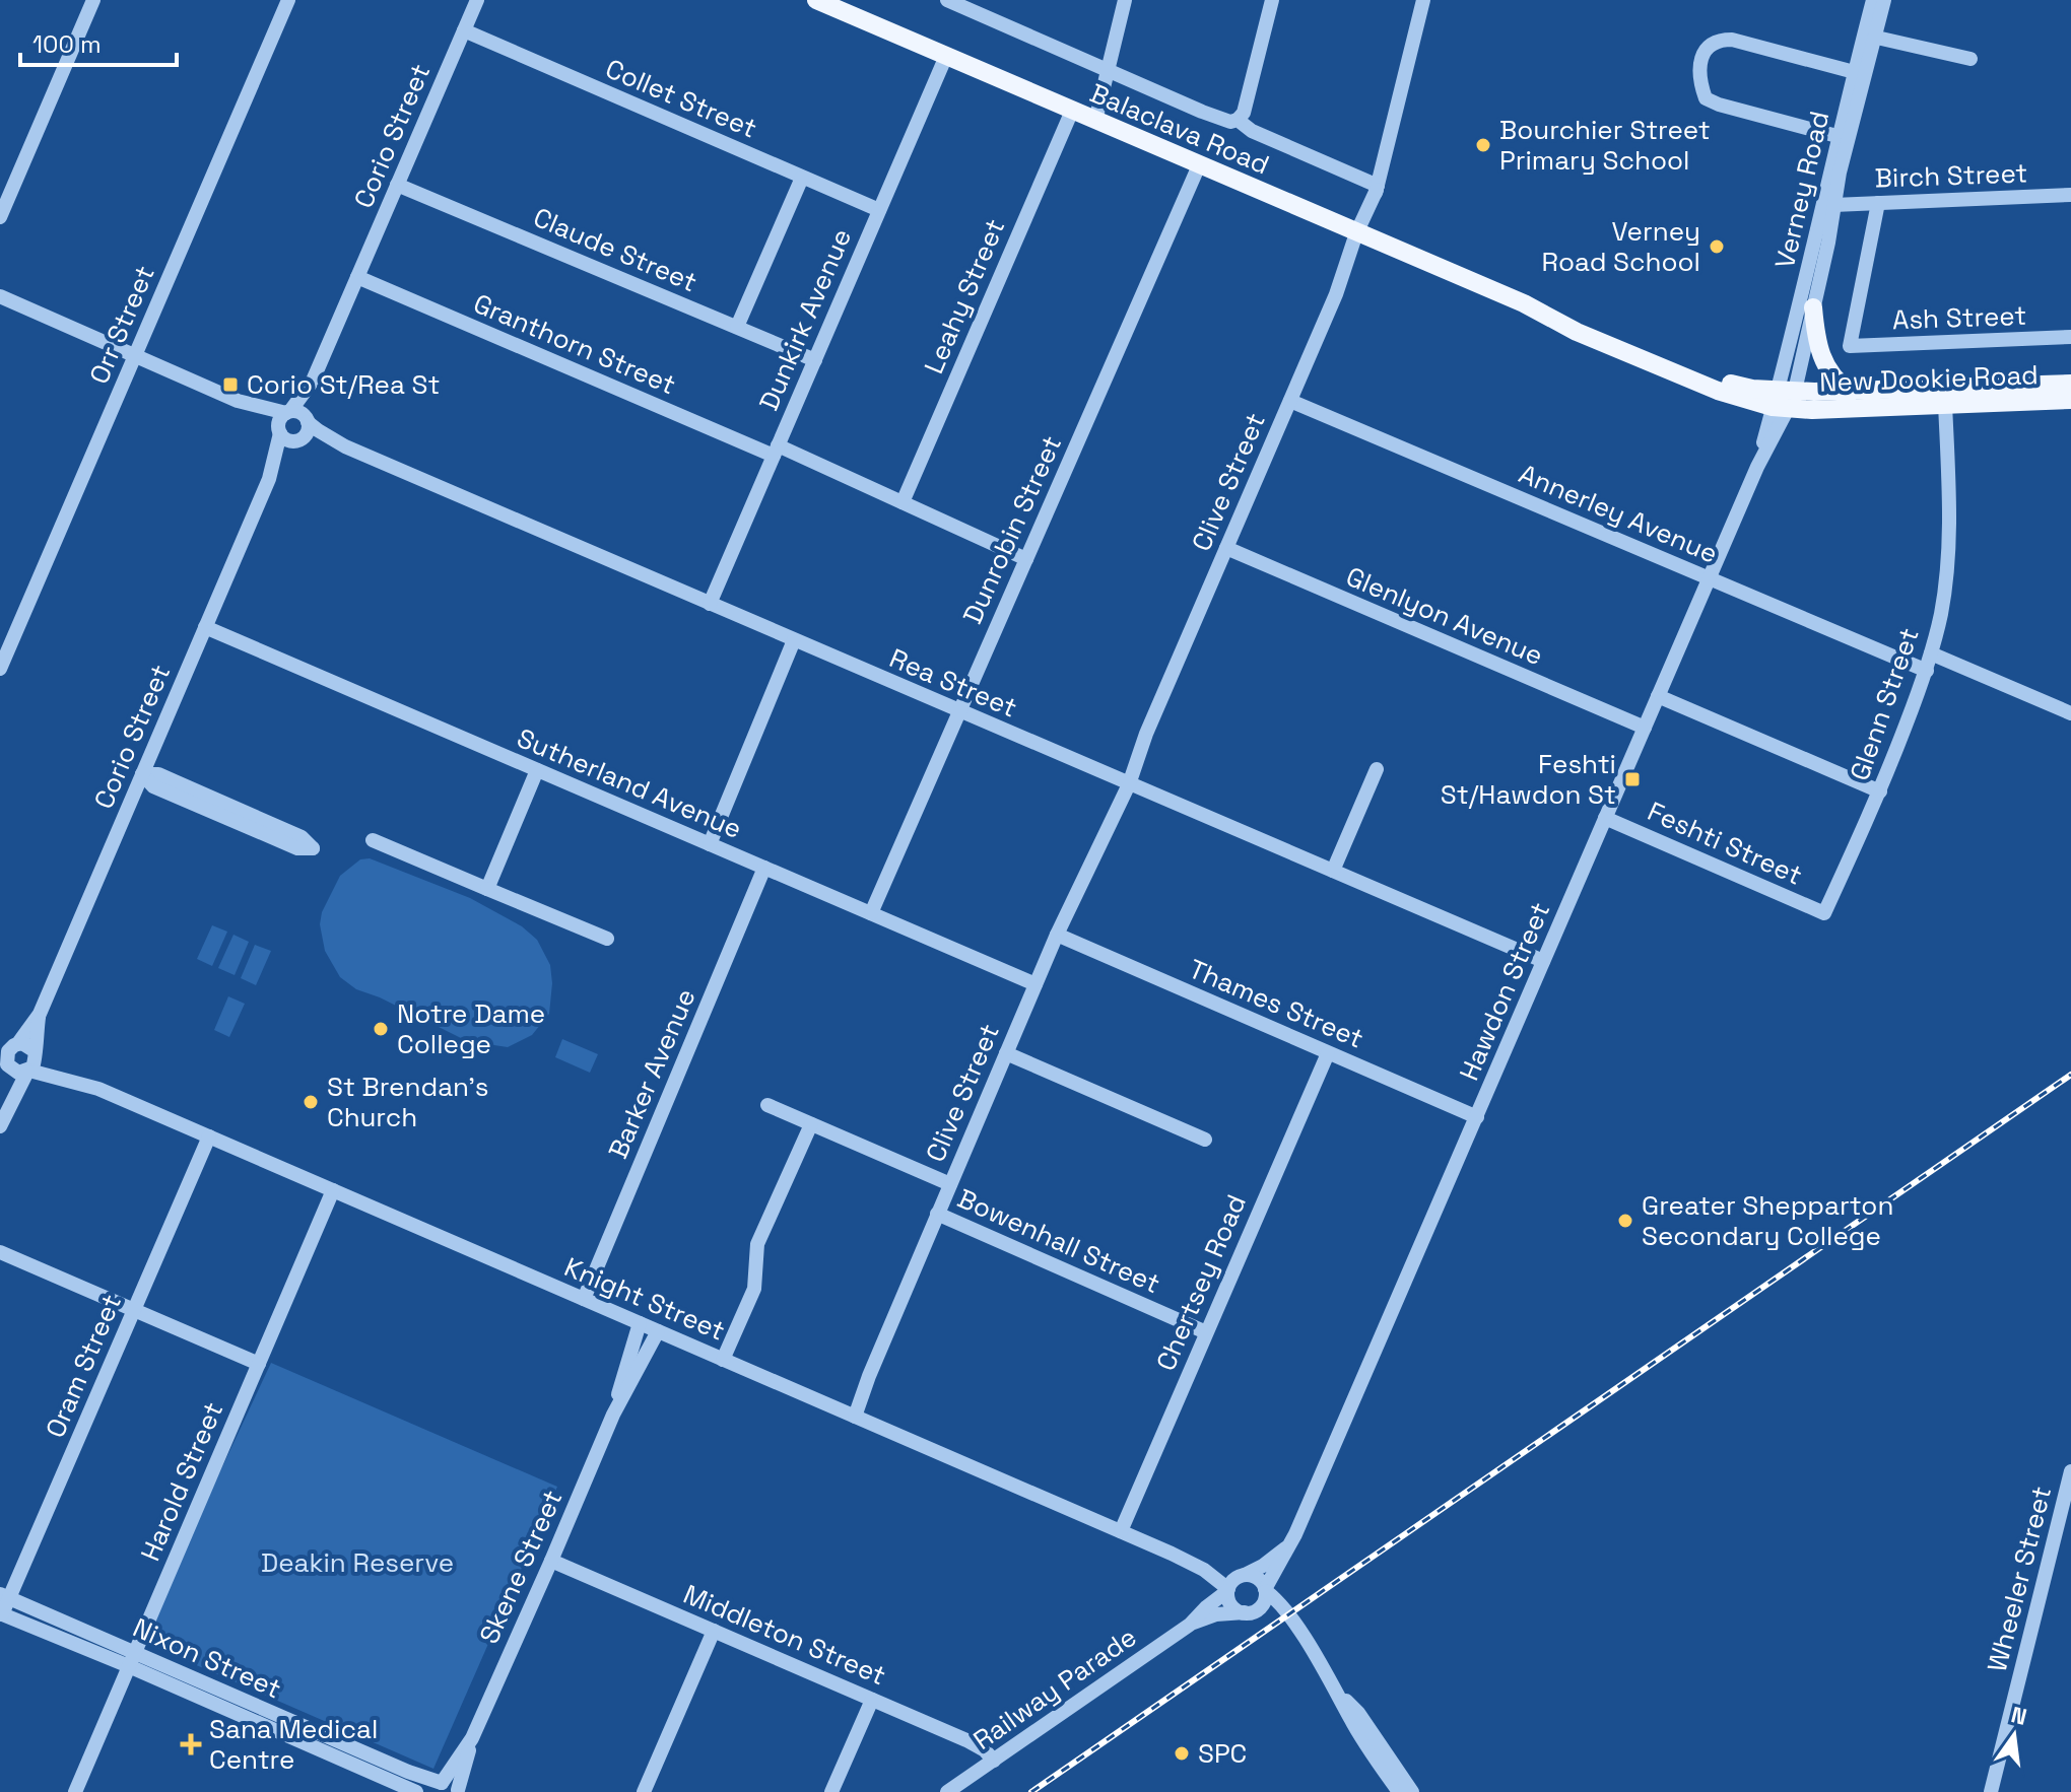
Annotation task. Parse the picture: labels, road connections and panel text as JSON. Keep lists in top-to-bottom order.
{
  "streets": {
    "main road": ["Balaclava Road", "New Dookie Road"],
    "street": [
      "Collet Street",
      "Corio Street",
      "Birch Street",
      "Verney Road",
      "Claude Street",
      "Leahy Street",
      "Ash Street",
      "Dunkirk Avenue",
      "Orr Street",
      "Granthorn Street",
      "Clive Street",
      "Annerley Avenue",
      "Dunrobin Street",
      "Glenlyon Avenue",
      "Rea Street",
      "Glenn Street",
      "Sutherland Avenue",
      "Feshti Street",
      "Hawdon Street",
      "Thames Street",
      "Barker Avenue",
      "Bowenhall Street",
      "Chertsey Road",
      "Knight Street",
      "Oram Street",
      "Harold Street",
      "Skene Street",
      "Wheeler Street",
      "Middleton Street",
      "Nixon Street",
      "Railway Parade"
    ]
  },
  "crossings": [
    ["Collet Street", "Corio Street"],
    ["Collet Street", "Dunkirk Avenue"],
    ["Balaclava Road", "Verney Road"],
    ["Balaclava Road", "Leahy Street"],
    ["Balaclava Road", "Dunkirk Avenue"],
    ["Balaclava Road", "New Dookie Road"],
    ["Balaclava Road", "Clive Street"],
    ["Balaclava Road", "Dunrobin Street"],
    ["Balaclava Road", "Hawdon Street"],
    ["Corio Street", "Claude Street"],
    ["Corio Street", "Granthorn Street"],
    ["Corio Street", "Rea Street"],
    ["Corio Street", "Sutherland Avenue"],
    ["Corio Street", "Knight Street"],
    ["Birch Street", "Verney Road"],
    ["Birch Street", "Ash Street"],
    ["Verney Road", "New Dookie Road"],
    ["Verney Road", "Hawdon Street"],
    ["Claude Street", "Dunkirk Avenue"],
    ["Leahy Street", "Granthorn Street"],
    ["Dunkirk Avenue", "Granthorn Street"],
    ["Dunkirk Avenue", "Rea Street"],
    ["Granthorn Street", "Dunrobin Street"],
    ["New Dookie Road", "Glenn Street"],
    ["New Dookie Road", "Hawdon Street"],
    ["Clive Street", "Annerley Avenue"],
    ["Clive Street", "Glenlyon Avenue"],
    ["Clive Street", "Rea Street"],
    ["Clive Street", "Sutherland Avenue"],
    ["Clive Street", "Thames Street"],
    ["Clive Street", "Bowenhall Street"],
    ["Clive Street", "Knight Street"],
    ["Annerley Avenue", "Glenn Street"],
    ["Annerley Avenue", "Hawdon Street"],
    ["Dunrobin Street", "Rea Street"],
    ["Dunrobin Street", "Sutherland Avenue"],
    ["Glenlyon Avenue", "Hawdon Street"],
    ["Rea Street", "Hawdon Street"],
    ["Glenn Street", "Feshti Street"],
    ["Sutherland Avenue", "Barker Avenue"],
    ["Feshti Street", "Hawdon Street"],
    ["Hawdon Street", "Thames Street"],
    ["Hawdon Street", "Knight Street"],
    ["Hawdon Street", "Railway Parade"],
    ["Thames Street", "Chertsey Road"],
    ["Barker Avenue", "Knight Street"],
    ["Bowenhall Street", "Chertsey Road"],
    ["Chertsey Road", "Knight Street"],
    ["Knight Street", "Oram Street"],
    ["Knight Street", "Harold Street"],
    ["Knight Street", "Skene Street"],
    ["Knight Street", "Railway Parade"],
    ["Oram Street", "Nixon Street"],
    ["Harold Street", "Nixon Street"],
    ["Skene Street", "Middleton Street"],
    ["Skene Street", "Nixon Street"],
    ["Middleton Street", "Railway Parade"]
  ],
  "parks": ["Deakin Reserve"],
  "places": {
    "other": [
      "Bourchier Street Primary School",
      "Verney Road School",
      "Notre Dame College",
      "St Brendan's Church",
      "Greater Shepparton Secondary College",
      "SPC"
    ],
    "transit": ["Corio St/Rea St", "Feshti St/Hawdon St"],
    "health": ["Sana Medical Centre"]
  },
  "scale_bar": "100 m",
  "north": "top"
}
